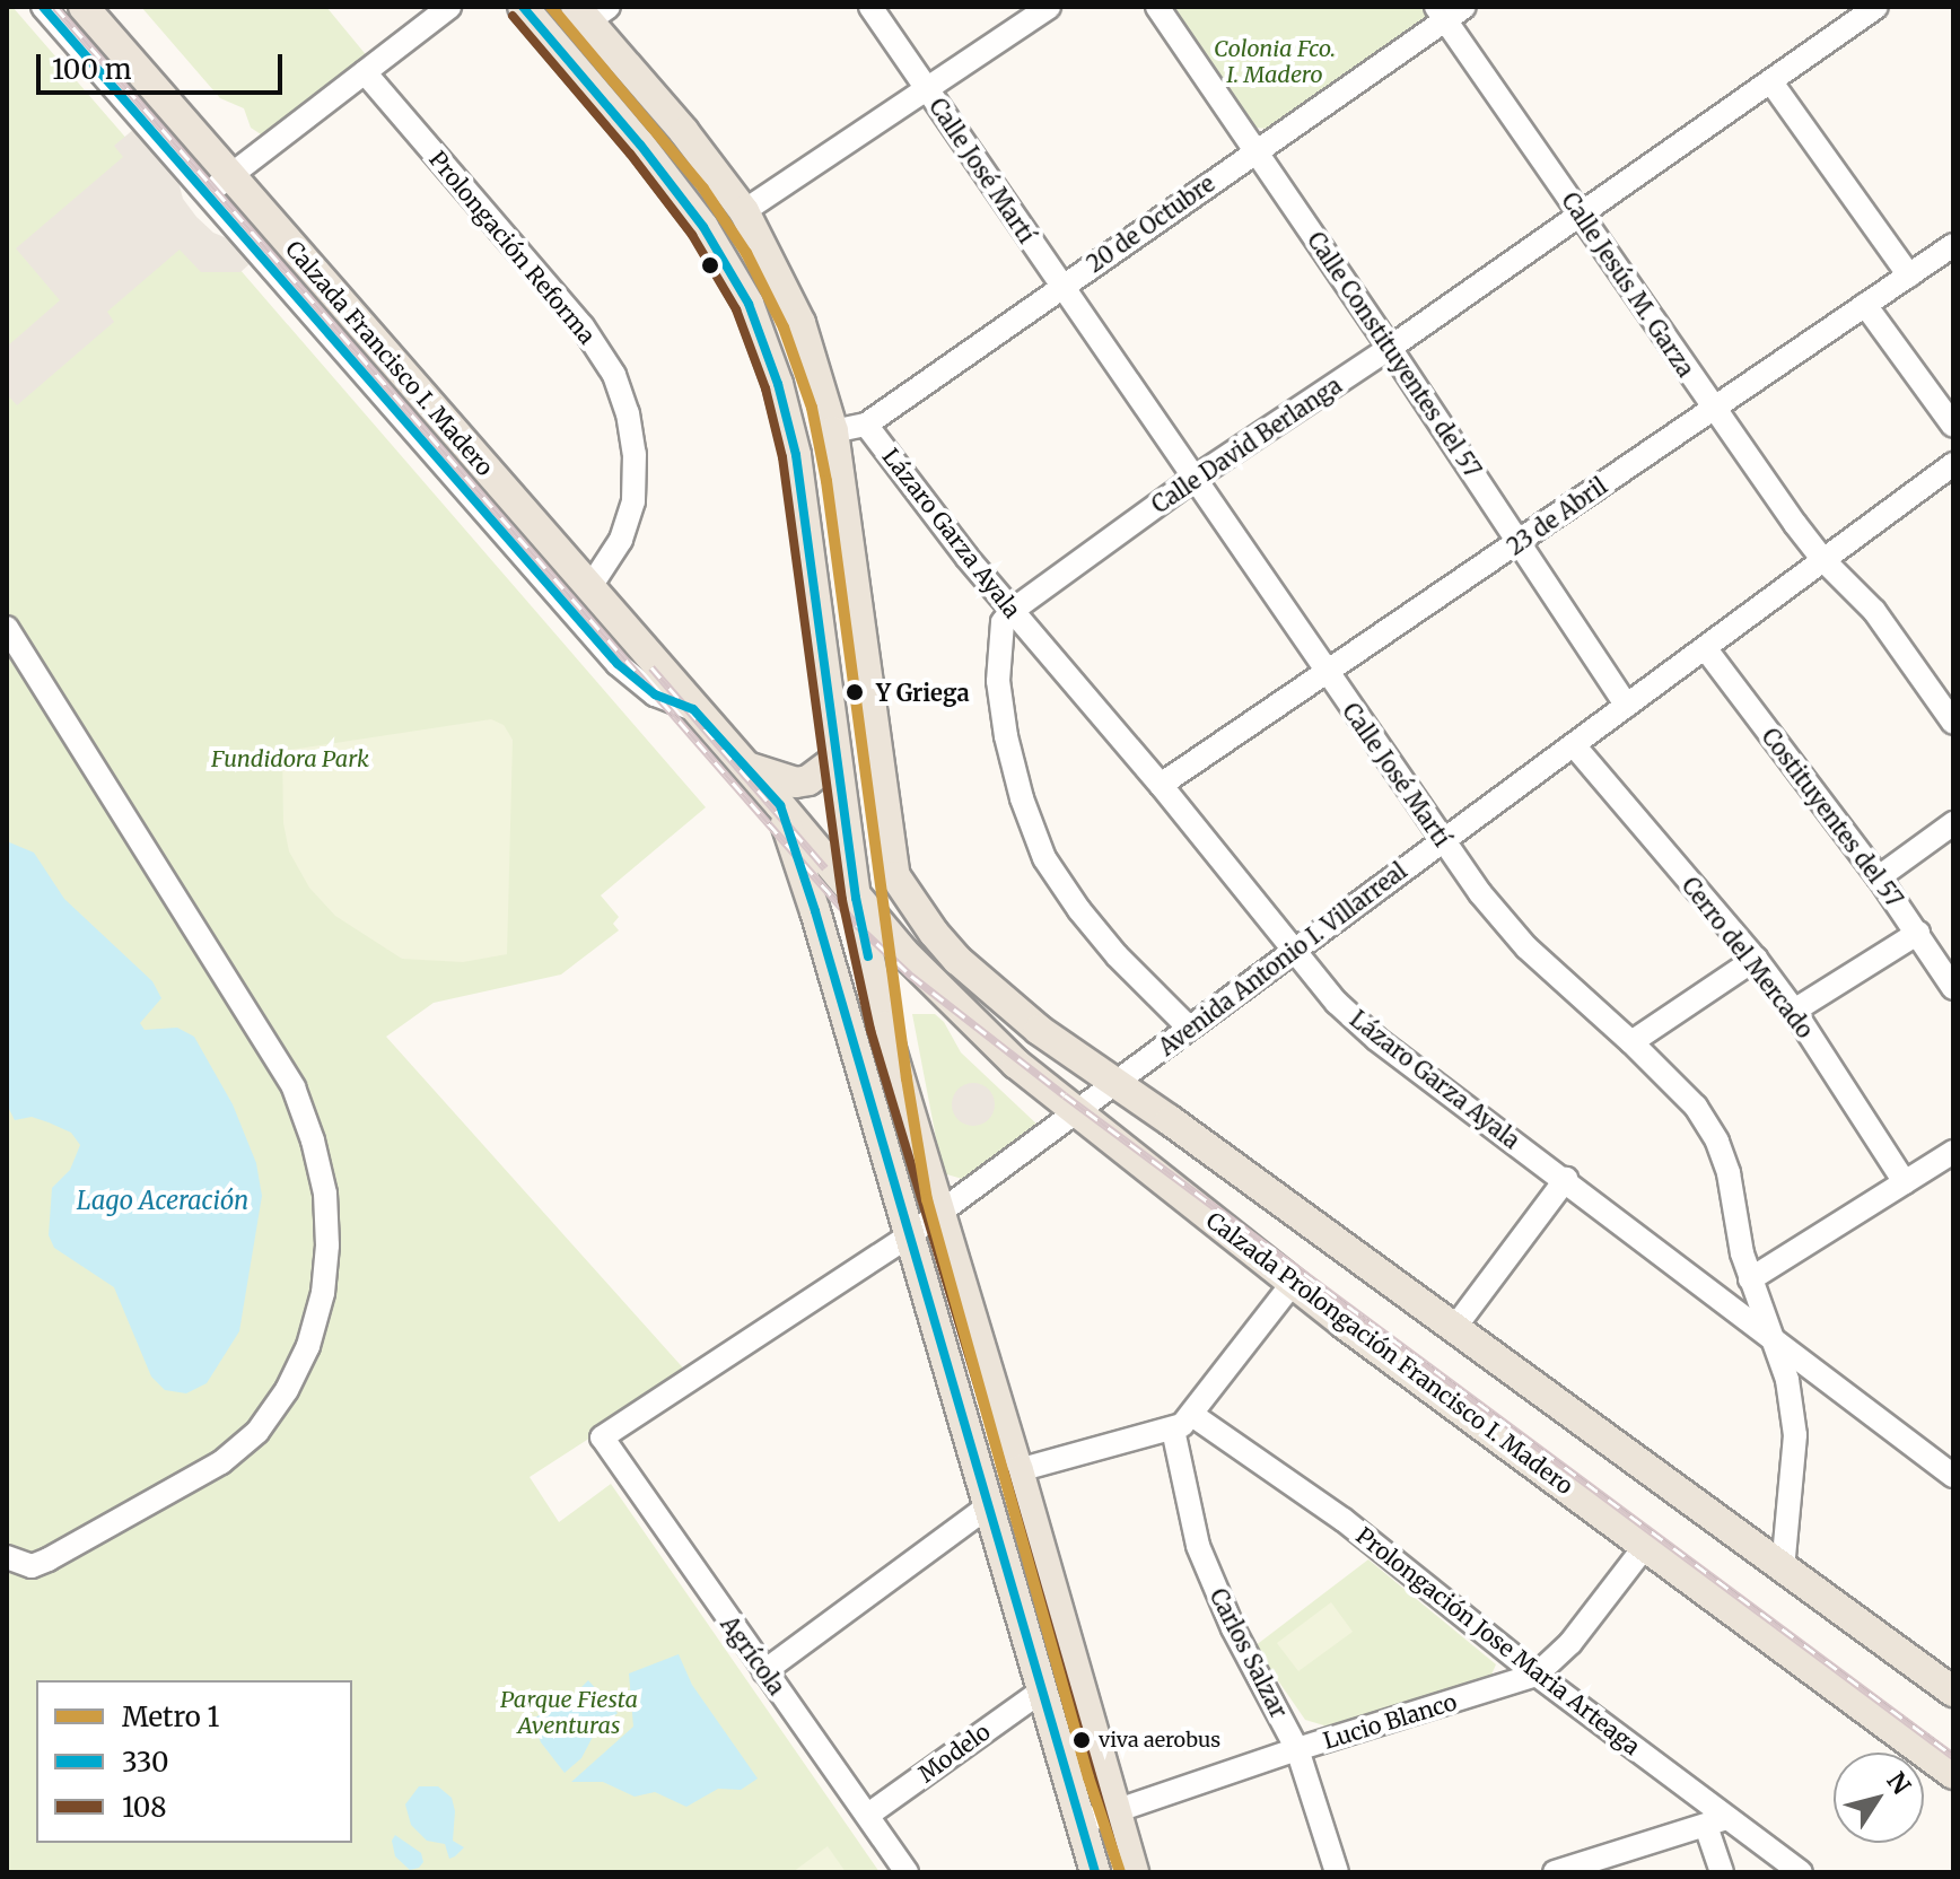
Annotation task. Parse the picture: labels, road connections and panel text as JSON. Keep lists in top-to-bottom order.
{
  "streets": {
    "main road": ["Calzada Francisco I. Madero", "Calzada Prolongación Francisco I. Madero"],
    "street": [
      "Calle José Martí",
      "20 de Octubre",
      "Prolongación Reforma",
      "Calle Jesús M. Garza",
      "Calle Constituyentes del 57",
      "Calle David Berlanga",
      "23 de Abril",
      "Lázaro Garza Ayala",
      "Costituyentes del 57",
      "Cerro del Mercado",
      "Avenida Antonio I. Villarreal",
      "Prolongación Jose Maria Arteaga",
      "Carlos Salzar",
      "Agrícola",
      "Lucio Blanco",
      "Modelo"
    ]
  },
  "crossings": [
    ["Calle José Martí", "20 de Octubre"],
    ["Calle José Martí", "Calle David Berlanga"],
    ["Calle José Martí", "23 de Abril"],
    ["Calle José Martí", "Lázaro Garza Ayala"],
    ["Calle José Martí", "Avenida Antonio I. Villarreal"],
    ["20 de Octubre", "Calle Jesús M. Garza"],
    ["20 de Octubre", "Calle Constituyentes del 57"],
    ["20 de Octubre", "Lázaro Garza Ayala"],
    ["Prolongación Reforma", "Calzada Francisco I. Madero"],
    ["Calle Jesús M. Garza", "Calle David Berlanga"],
    ["Calle Jesús M. Garza", "23 de Abril"],
    ["Calle Jesús M. Garza", "Avenida Antonio I. Villarreal"],
    ["Calle Constituyentes del 57", "Calle David Berlanga"],
    ["Calle Constituyentes del 57", "23 de Abril"],
    ["Calle Constituyentes del 57", "Avenida Antonio I. Villarreal"],
    ["Calzada Francisco I. Madero", "Avenida Antonio I. Villarreal"],
    ["Calzada Francisco I. Madero", "Calzada Prolongación Francisco I. Madero"],
    ["Calzada Francisco I. Madero", "Lucio Blanco"],
    ["Calzada Francisco I. Madero", "Modelo"],
    ["Calle David Berlanga", "Lázaro Garza Ayala"],
    ["23 de Abril", "Lázaro Garza Ayala"],
    ["Lázaro Garza Ayala", "Avenida Antonio I. Villarreal"],
    ["Costituyentes del 57", "Avenida Antonio I. Villarreal"],
    ["Cerro del Mercado", "Avenida Antonio I. Villarreal"],
    ["Avenida Antonio I. Villarreal", "Calzada Prolongación Francisco I. Madero"],
    ["Avenida Antonio I. Villarreal", "Agrícola"],
    ["Calzada Prolongación Francisco I. Madero", "Lucio Blanco"],
    ["Prolongación Jose Maria Arteaga", "Carlos Salzar"],
    ["Prolongación Jose Maria Arteaga", "Lucio Blanco"],
    ["Carlos Salzar", "Lucio Blanco"],
    ["Agrícola", "Modelo"]
  ],
  "water": ["Lago Aceración"],
  "parks": ["Colonia Fco. I. Madero", "Fundidora Park", "Parque Fiesta Aventuras"],
  "places": ["Y Griega", "viva aerobus"],
  "lines": ["metro line 1", "transit line 330", "transit line 108"],
  "legend": ["Metro 1", "330", "108"],
  "scale_bar": "100 m",
  "north": "top right"
}
